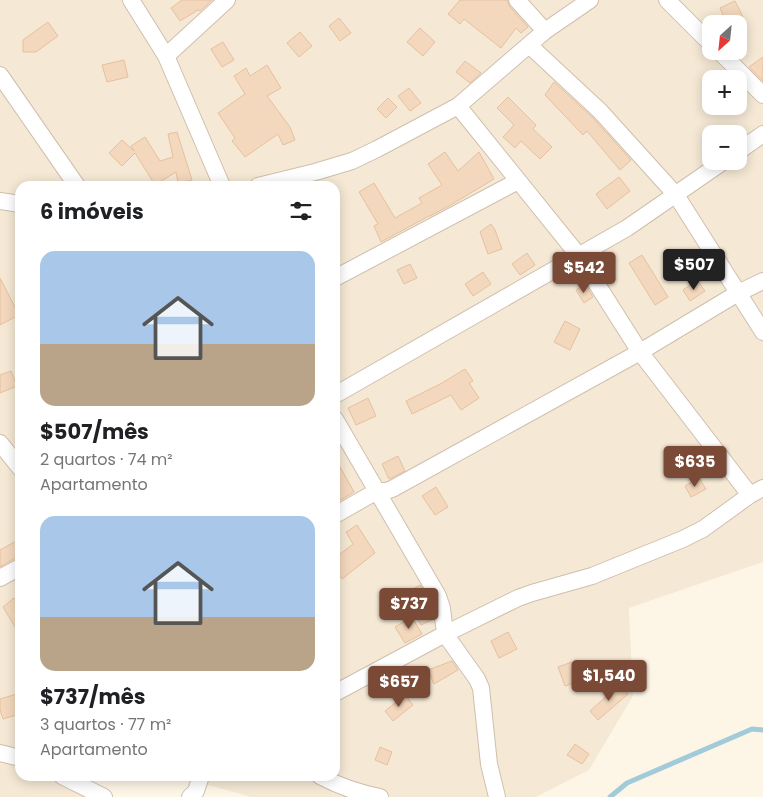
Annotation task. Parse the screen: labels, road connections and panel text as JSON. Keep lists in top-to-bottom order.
{
  "north": "bottom left",
  "page": {
    "map_buttons": ["+", "−"],
    "heading": "6 imóveis",
    "list": [
      {
        "name": "$507/mês",
        "note": "2 quartos · 74 m² · Apartamento"
      },
      {
        "name": "$737/mês",
        "note": "3 quartos · 77 m² · Apartamento"
      }
    ],
    "price": [
      "$507",
      "$542",
      "$635",
      "$737",
      "$1,540",
      "$657"
    ]
  }
}
